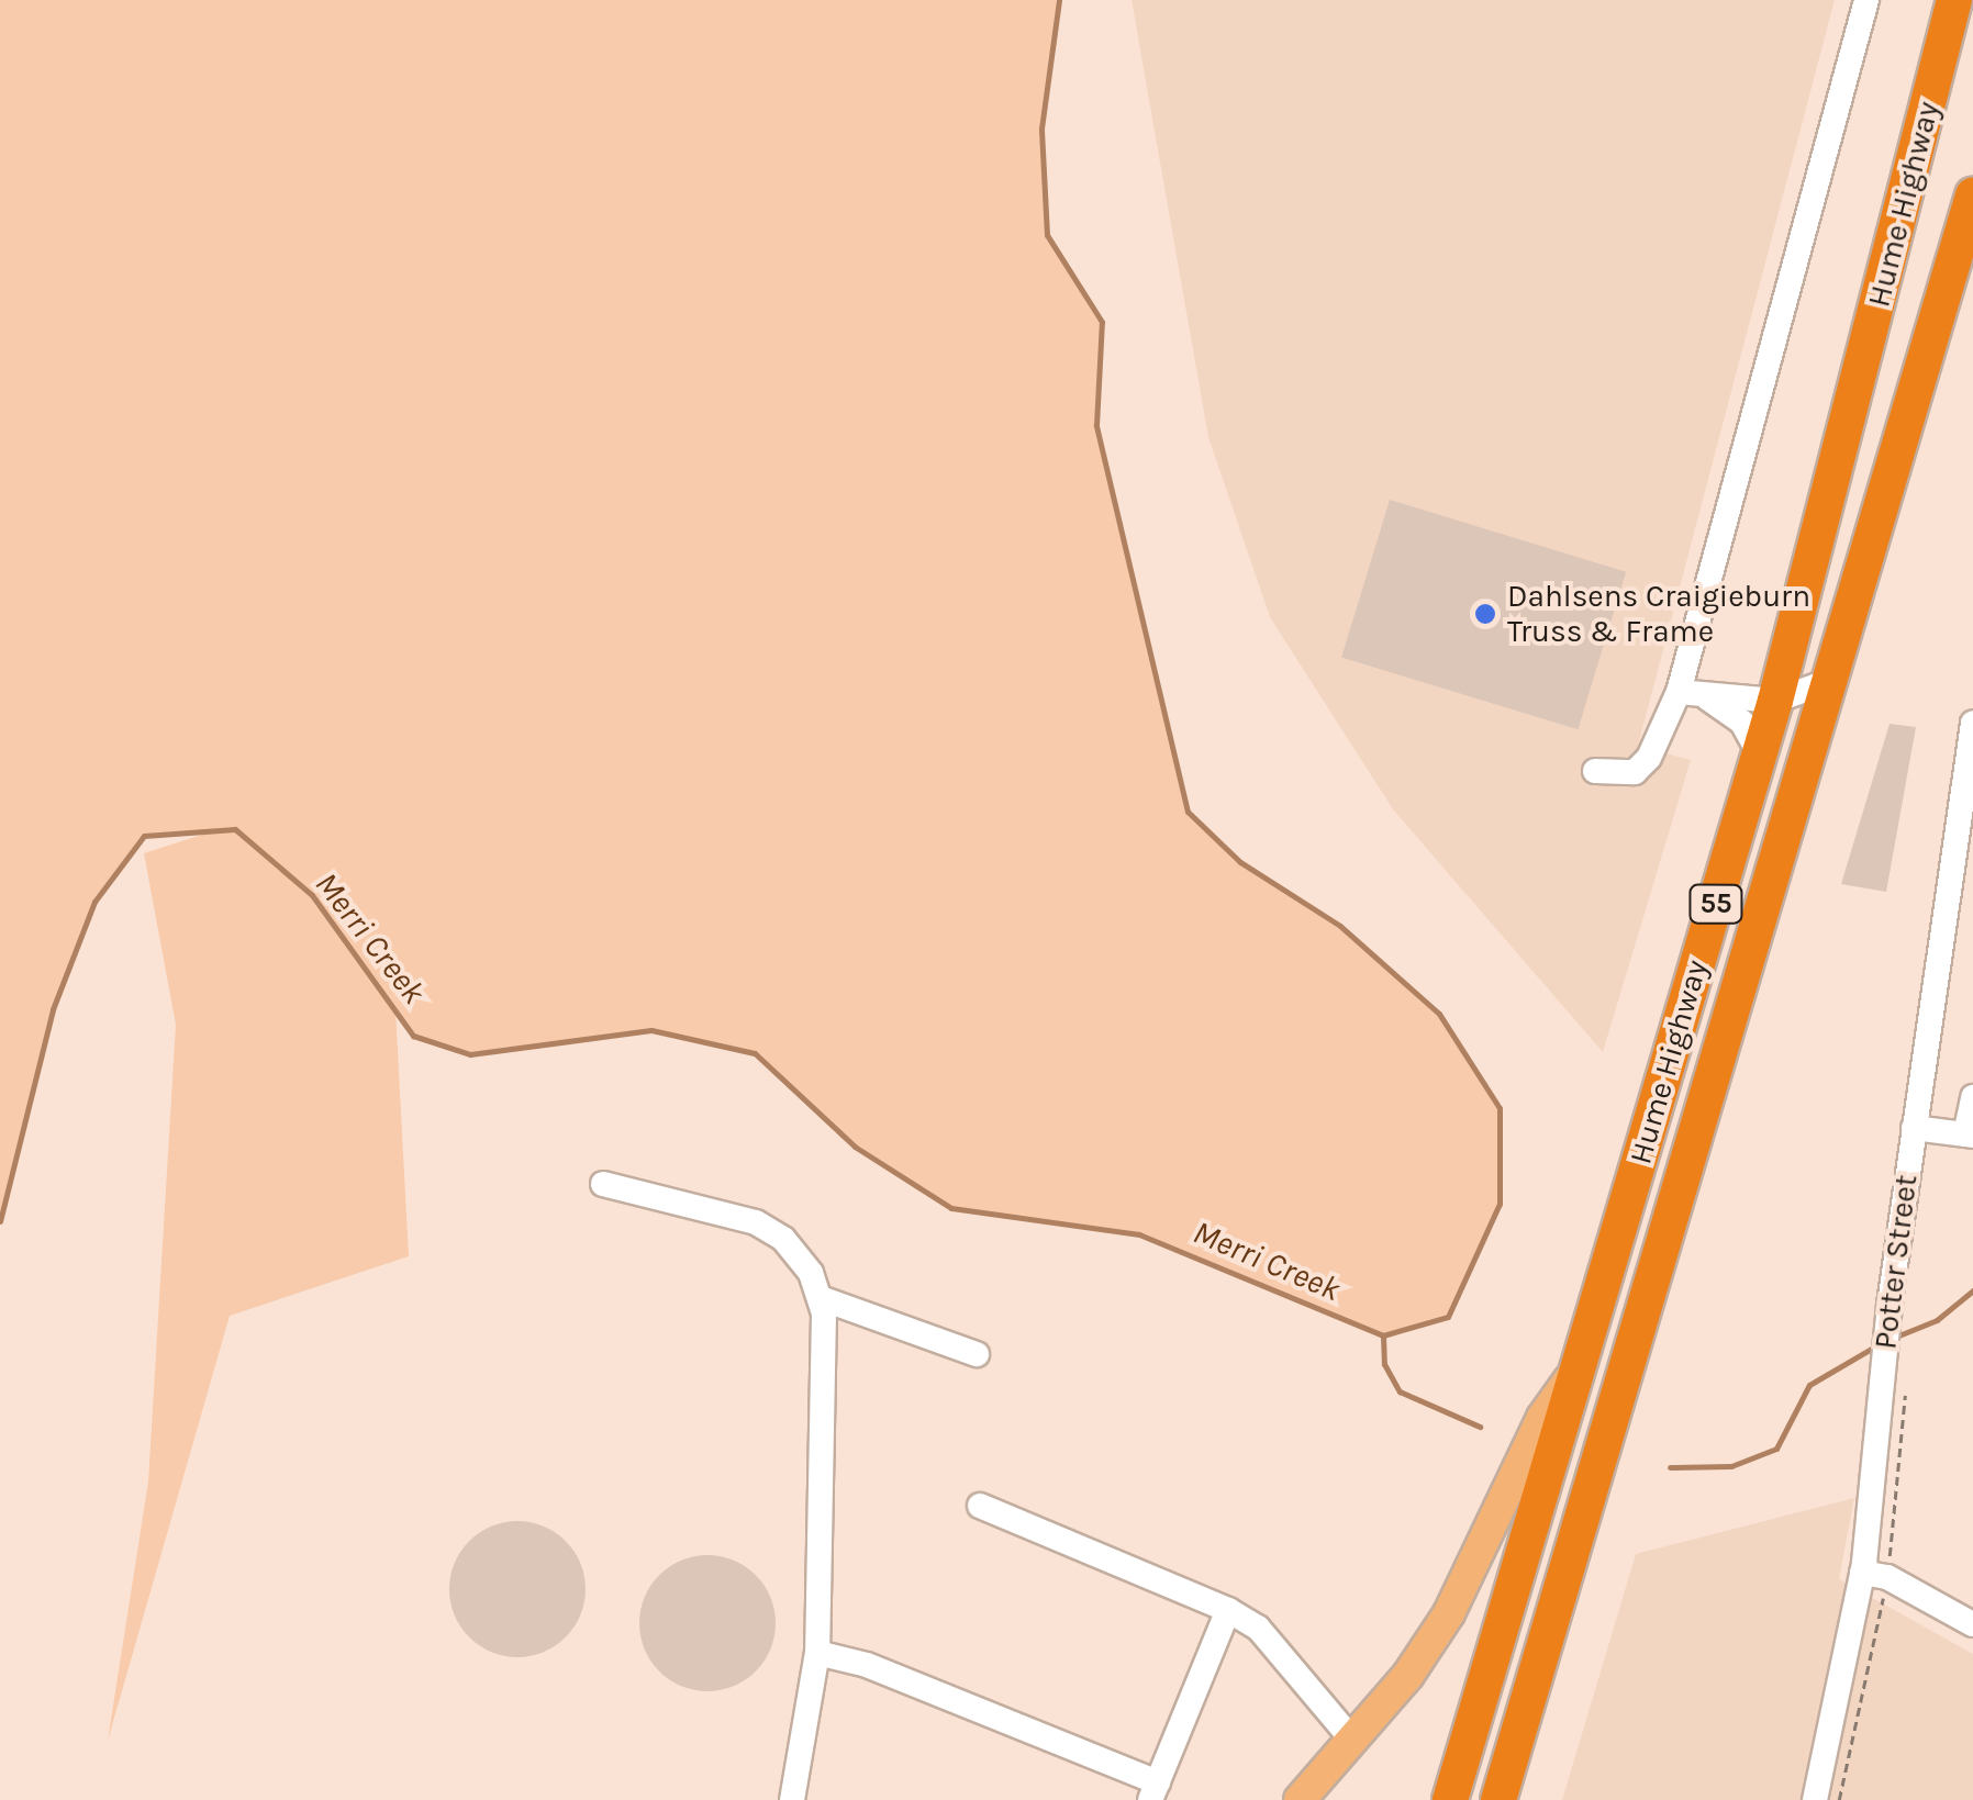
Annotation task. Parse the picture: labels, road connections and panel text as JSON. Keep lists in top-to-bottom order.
{
  "streets": {
    "highway": ["Hume Highway", "55"],
    "street": ["Potter Street"]
  },
  "water": ["Merri Creek"],
  "places": ["Dahlsens Craigieburn Truss & Frame"]
}
